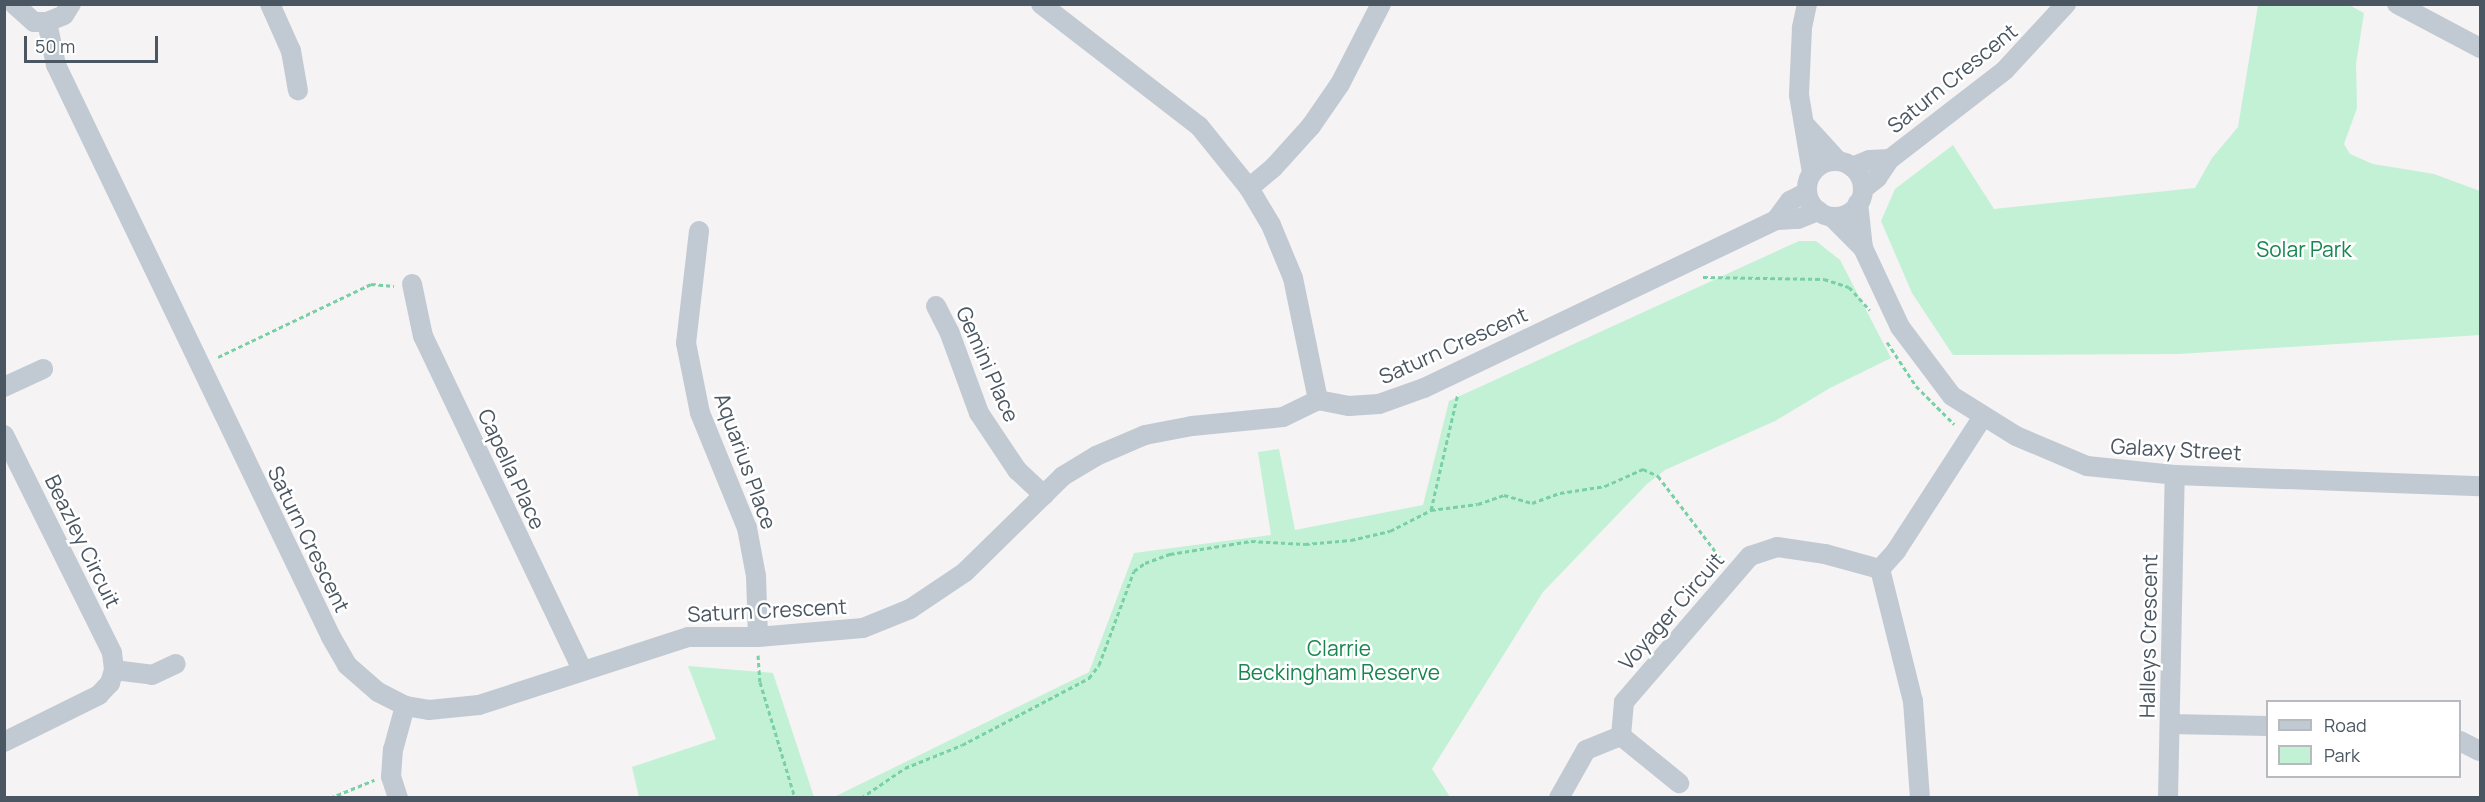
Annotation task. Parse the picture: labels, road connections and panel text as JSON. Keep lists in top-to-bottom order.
{
  "streets": {
    "street": [
      "Saturn Crescent",
      "Gemini Place",
      "Galaxy Street",
      "Aquarius Place",
      "Capella Place",
      "Beazley Circuit",
      "Voyager Circuit",
      "Halleys Crescent"
    ]
  },
  "crossings": [
    ["Saturn Crescent", "Gemini Place"],
    ["Saturn Crescent", "Galaxy Street"],
    ["Saturn Crescent", "Aquarius Place"],
    ["Saturn Crescent", "Capella Place"],
    ["Galaxy Street", "Halleys Crescent"]
  ],
  "parks": ["Solar Park", "Clarrie Beckingham Reserve"],
  "legend": ["Road", "Park"],
  "scale_bar": "50 m"
}
